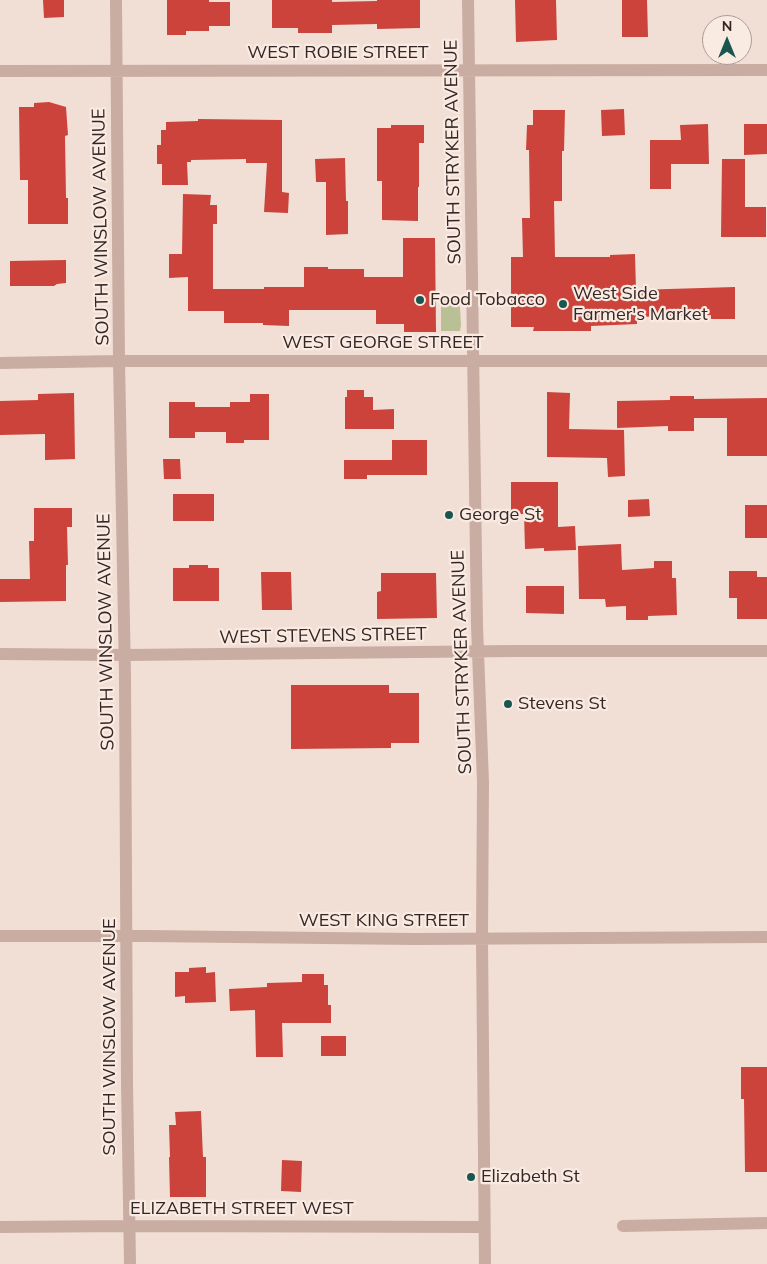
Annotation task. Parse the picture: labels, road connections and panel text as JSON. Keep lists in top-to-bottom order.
{
  "streets": {
    "street": [
      "WEST ROBIE STREET",
      "SOUTH STRYKER AVENUE",
      "SOUTH WINSLOW AVENUE",
      "WEST GEORGE STREET",
      "WEST STEVENS STREET",
      "WEST KING STREET",
      "ELIZABETH STREET WEST"
    ]
  },
  "crossings": [
    ["WEST ROBIE STREET", "SOUTH STRYKER AVENUE"],
    ["WEST ROBIE STREET", "SOUTH WINSLOW AVENUE"],
    ["SOUTH STRYKER AVENUE", "WEST GEORGE STREET"],
    ["SOUTH STRYKER AVENUE", "WEST STEVENS STREET"],
    ["SOUTH STRYKER AVENUE", "WEST KING STREET"],
    ["SOUTH STRYKER AVENUE", "ELIZABETH STREET WEST"],
    ["SOUTH WINSLOW AVENUE", "WEST GEORGE STREET"],
    ["SOUTH WINSLOW AVENUE", "WEST STEVENS STREET"],
    ["SOUTH WINSLOW AVENUE", "WEST KING STREET"],
    ["SOUTH WINSLOW AVENUE", "ELIZABETH STREET WEST"]
  ],
  "places": [
    "Food Tobacco",
    "West Side Farmer's Market",
    "George St",
    "Stevens St",
    "Elizabeth St"
  ],
  "north": "top"
}
